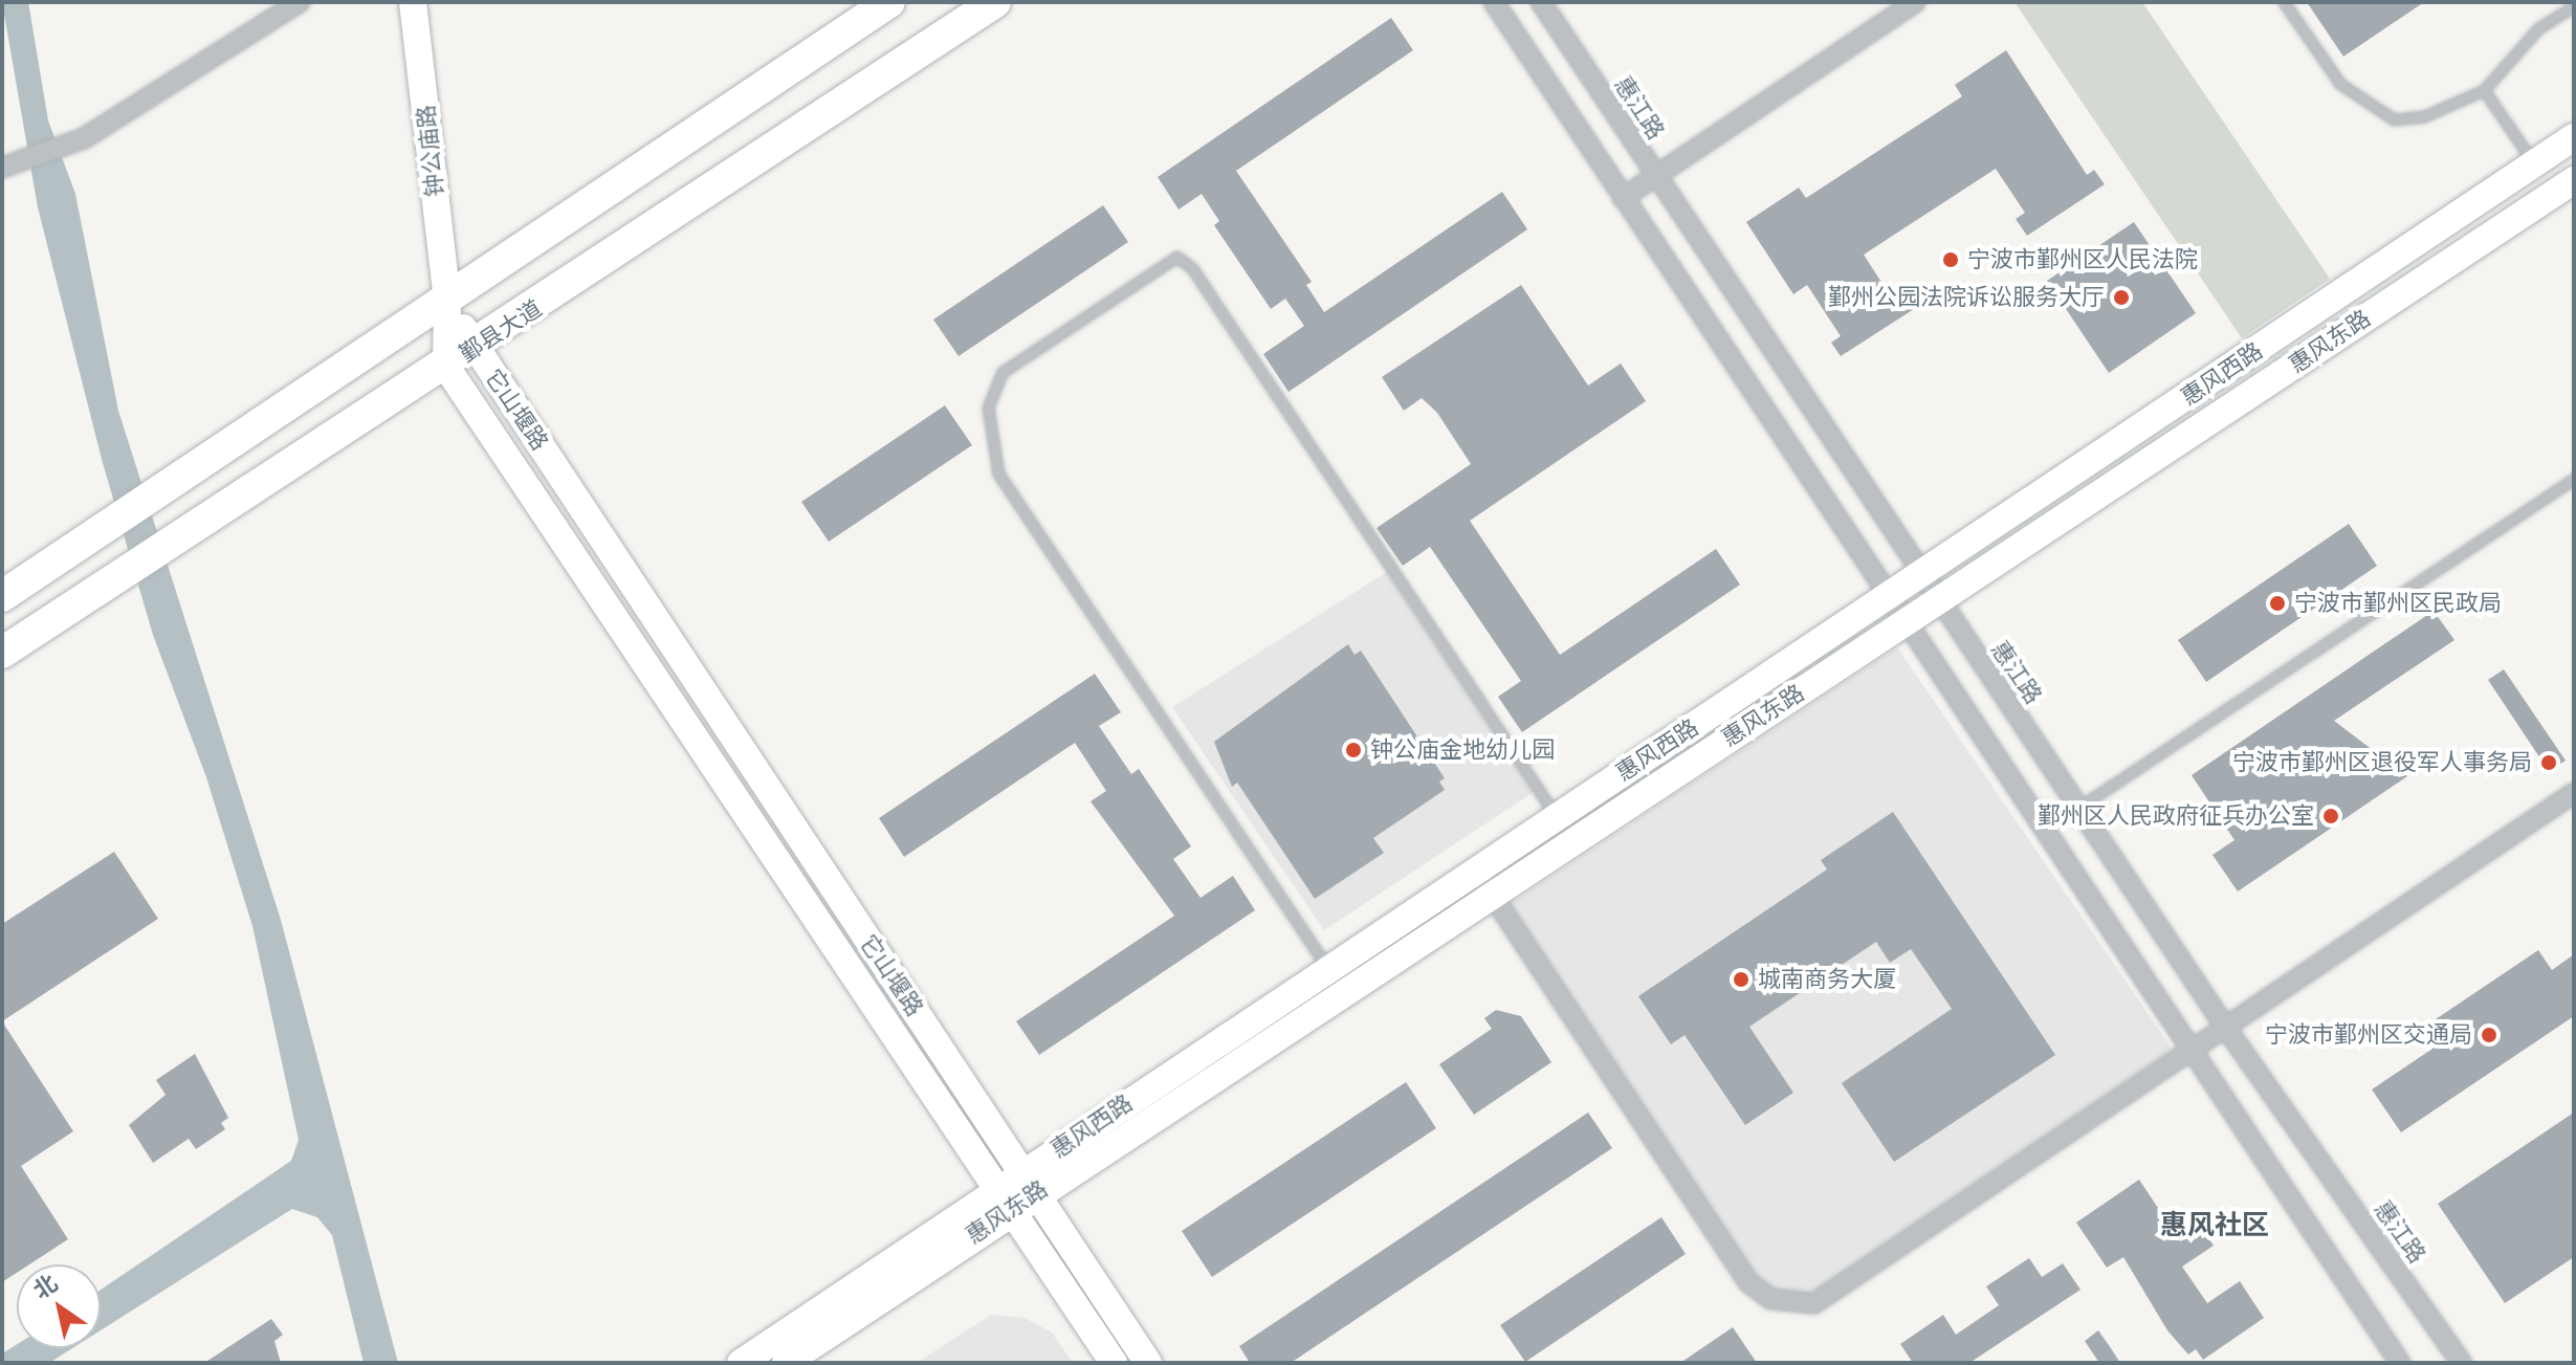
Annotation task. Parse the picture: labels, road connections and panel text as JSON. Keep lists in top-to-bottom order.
{
  "streets": {
    "main road": ["鄞县大道"],
    "street": [
      "惠江路",
      "钟公庙路",
      "惠风东路",
      "惠风西路",
      "它山堰路"
    ]
  },
  "crossings": [
    ["惠江路", "惠风东路"],
    ["惠江路", "惠风西路"],
    ["钟公庙路", "它山堰路"],
    ["鄞县大道", "它山堰路"],
    ["惠风东路", "惠风西路"],
    ["惠风东路", "它山堰路"]
  ],
  "districts": ["惠风社区"],
  "places": [
    "宁波市鄞州区人民法院",
    "鄞州公园法院诉讼服务大厅",
    "宁波市鄞州区民政局",
    "钟公庙金地幼儿园",
    "宁波市鄞州区退役军人事务局",
    "鄞州区人民政府征兵办公室",
    "城南商务大厦",
    "宁波市鄞州区交通局"
  ],
  "north": "top left"
}
